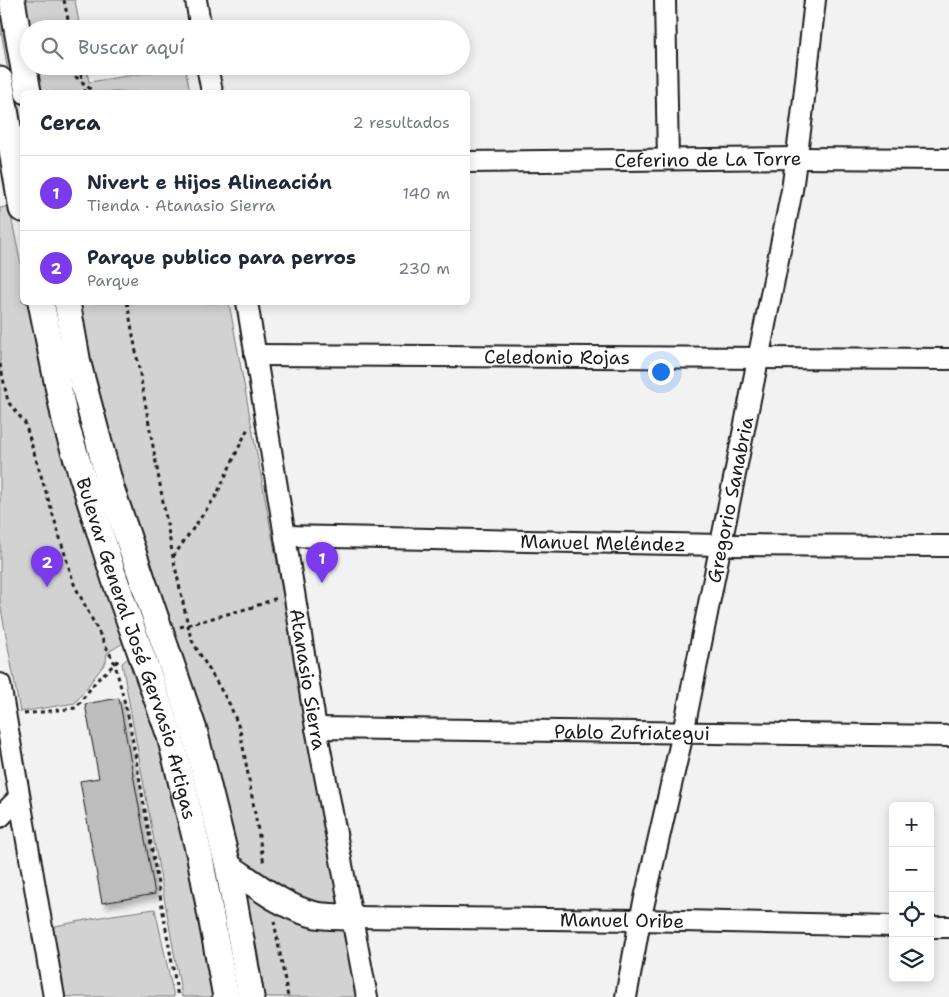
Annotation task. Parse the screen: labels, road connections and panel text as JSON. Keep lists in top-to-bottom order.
{
  "streets": {
    "main road": ["Bulevar General José Gervasio Artigas"],
    "street": [
      "Ceferino de La Torre",
      "Celedonio Rojas",
      "Gregorio Sanabria",
      "Manuel Meléndez",
      "Atanasio Sierra",
      "Pablo Zufriategui",
      "Manuel Oribe"
    ]
  },
  "crossings": [
    ["Ceferino de La Torre", "Gregorio Sanabria"],
    ["Celedonio Rojas", "Gregorio Sanabria"],
    ["Celedonio Rojas", "Atanasio Sierra"],
    ["Gregorio Sanabria", "Manuel Meléndez"],
    ["Gregorio Sanabria", "Pablo Zufriategui"],
    ["Gregorio Sanabria", "Manuel Oribe"],
    ["Manuel Meléndez", "Atanasio Sierra"],
    ["Atanasio Sierra", "Pablo Zufriategui"],
    ["Atanasio Sierra", "Manuel Oribe"]
  ],
  "page": {
    "search": "Buscar aquí",
    "heading": ["Cerca", "2 resultados"],
    "list": [
      {
        "mark": "1",
        "name": "Nivert e Hijos Alineación",
        "note": "Tienda · Atanasio Sierra",
        "value": "140 m"
      },
      {
        "mark": "2",
        "name": "Parque publico para perros",
        "note": "Parque",
        "value": "230 m"
      }
    ],
    "pins": ["1", "2"],
    "map_buttons": ["+", "−"]
  }
}
